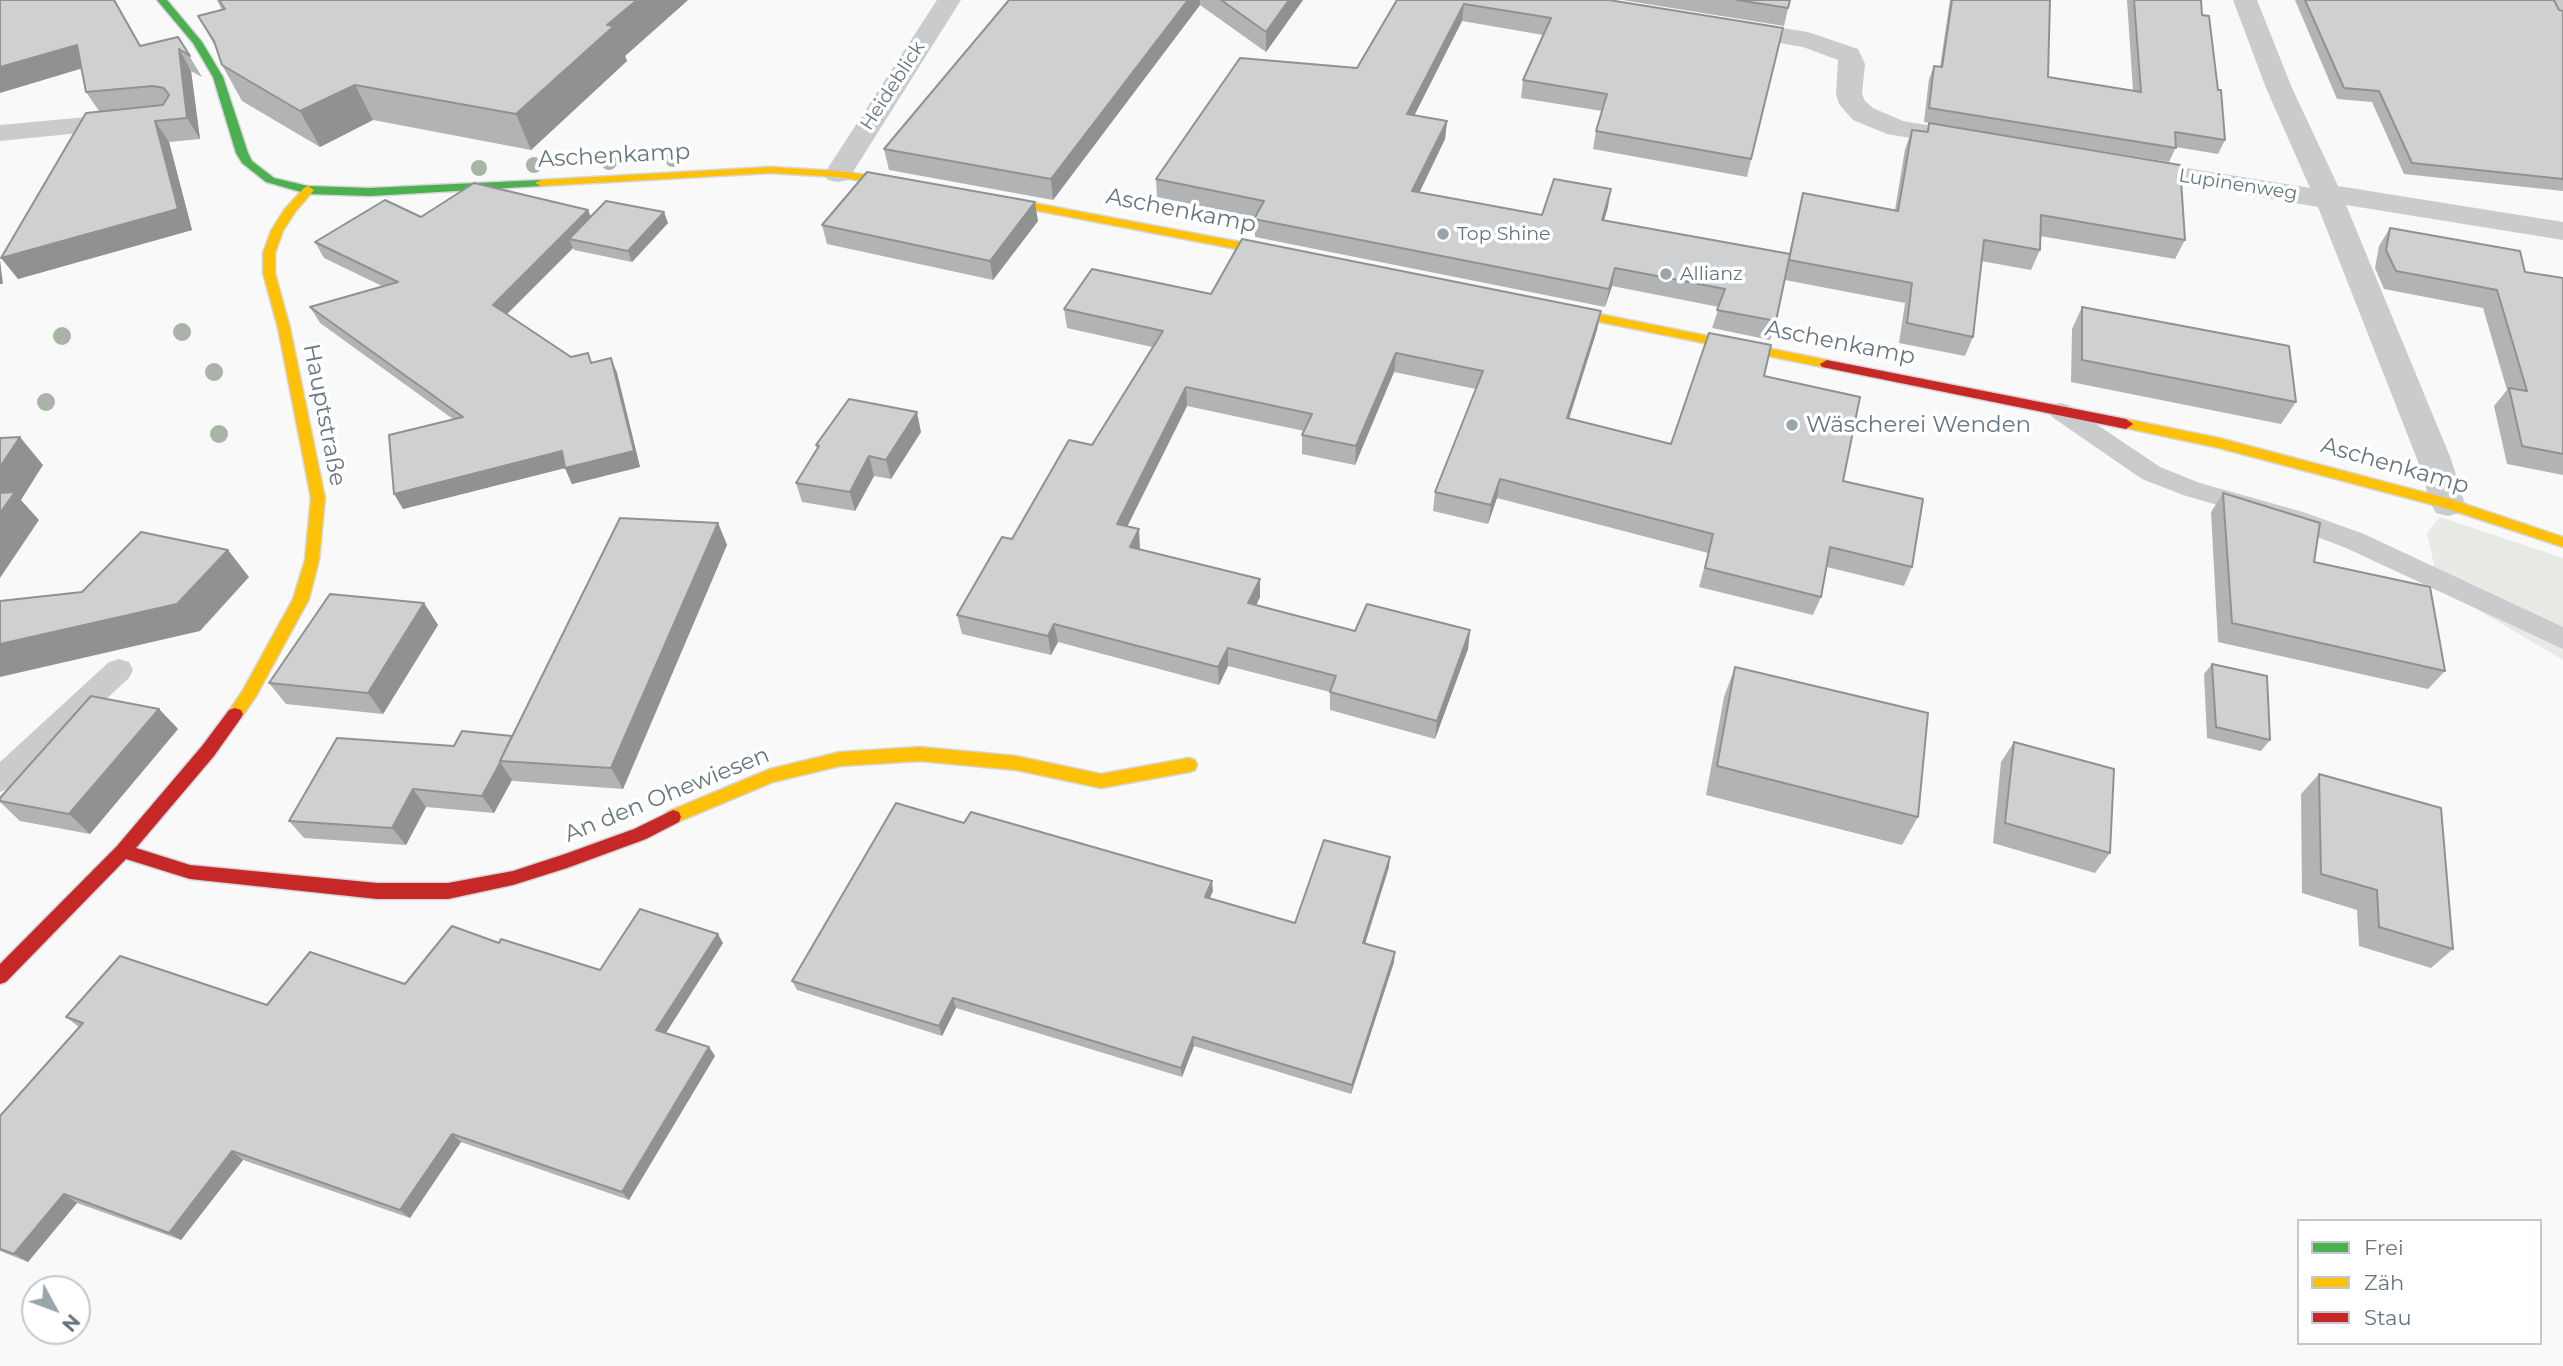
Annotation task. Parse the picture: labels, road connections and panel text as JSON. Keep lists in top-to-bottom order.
{
  "streets": {
    "street": [
      "Heideblick",
      "Aschenkamp",
      "Lupinenweg",
      "Hauptstraße",
      "An den Ohewiesen"
    ]
  },
  "crossings": [
    ["Heideblick", "Aschenkamp"],
    ["Aschenkamp", "Lupinenweg"],
    ["Aschenkamp", "Hauptstraße"],
    ["Hauptstraße", "An den Ohewiesen"]
  ],
  "places": ["Top Shine", "Allianz", "Wäscherei Wenden"],
  "legend": ["Frei", "Zäh", "Stau"],
  "north": "bottom right"
}
